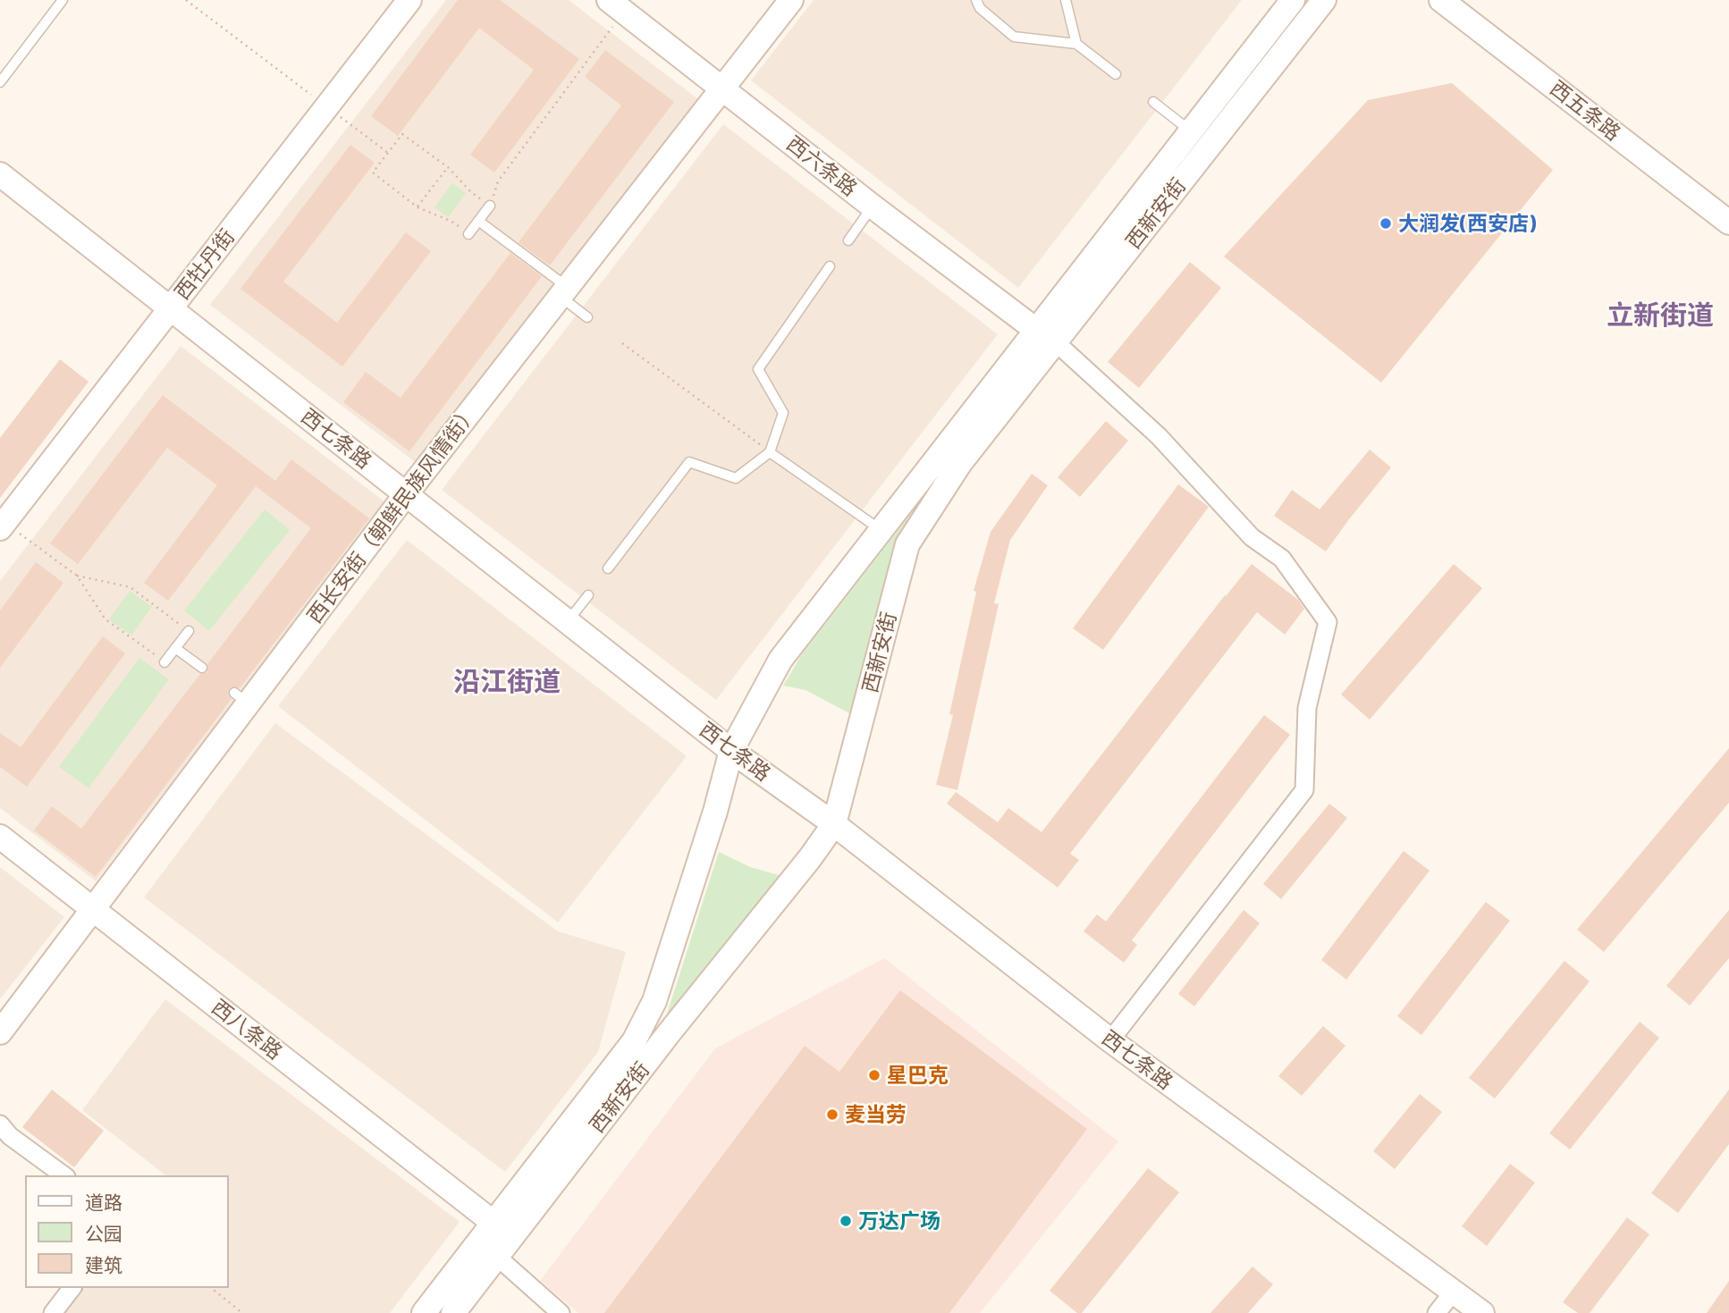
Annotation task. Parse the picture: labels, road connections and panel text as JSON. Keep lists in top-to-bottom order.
{
  "streets": {
    "street": [
      "西五条路",
      "西六条路",
      "西新安街",
      "西牡丹街",
      "西七条路",
      "西长安街（朝鲜民族风情街）",
      "西八条路"
    ]
  },
  "crossings": [
    ["西六条路", "西新安街"],
    ["西六条路", "西长安街（朝鲜民族风情街）"],
    ["西新安街", "西七条路"],
    ["西新安街", "西八条路"],
    ["西牡丹街", "西七条路"],
    ["西七条路", "西长安街（朝鲜民族风情街）"],
    ["西长安街（朝鲜民族风情街）", "西八条路"]
  ],
  "districts": ["立新街道", "沿江街道"],
  "places": [
    "大润发(西安店)",
    "星巴克",
    "麦当劳",
    "万达广场"
  ],
  "legend": ["道路", "公园", "建筑"]
}
